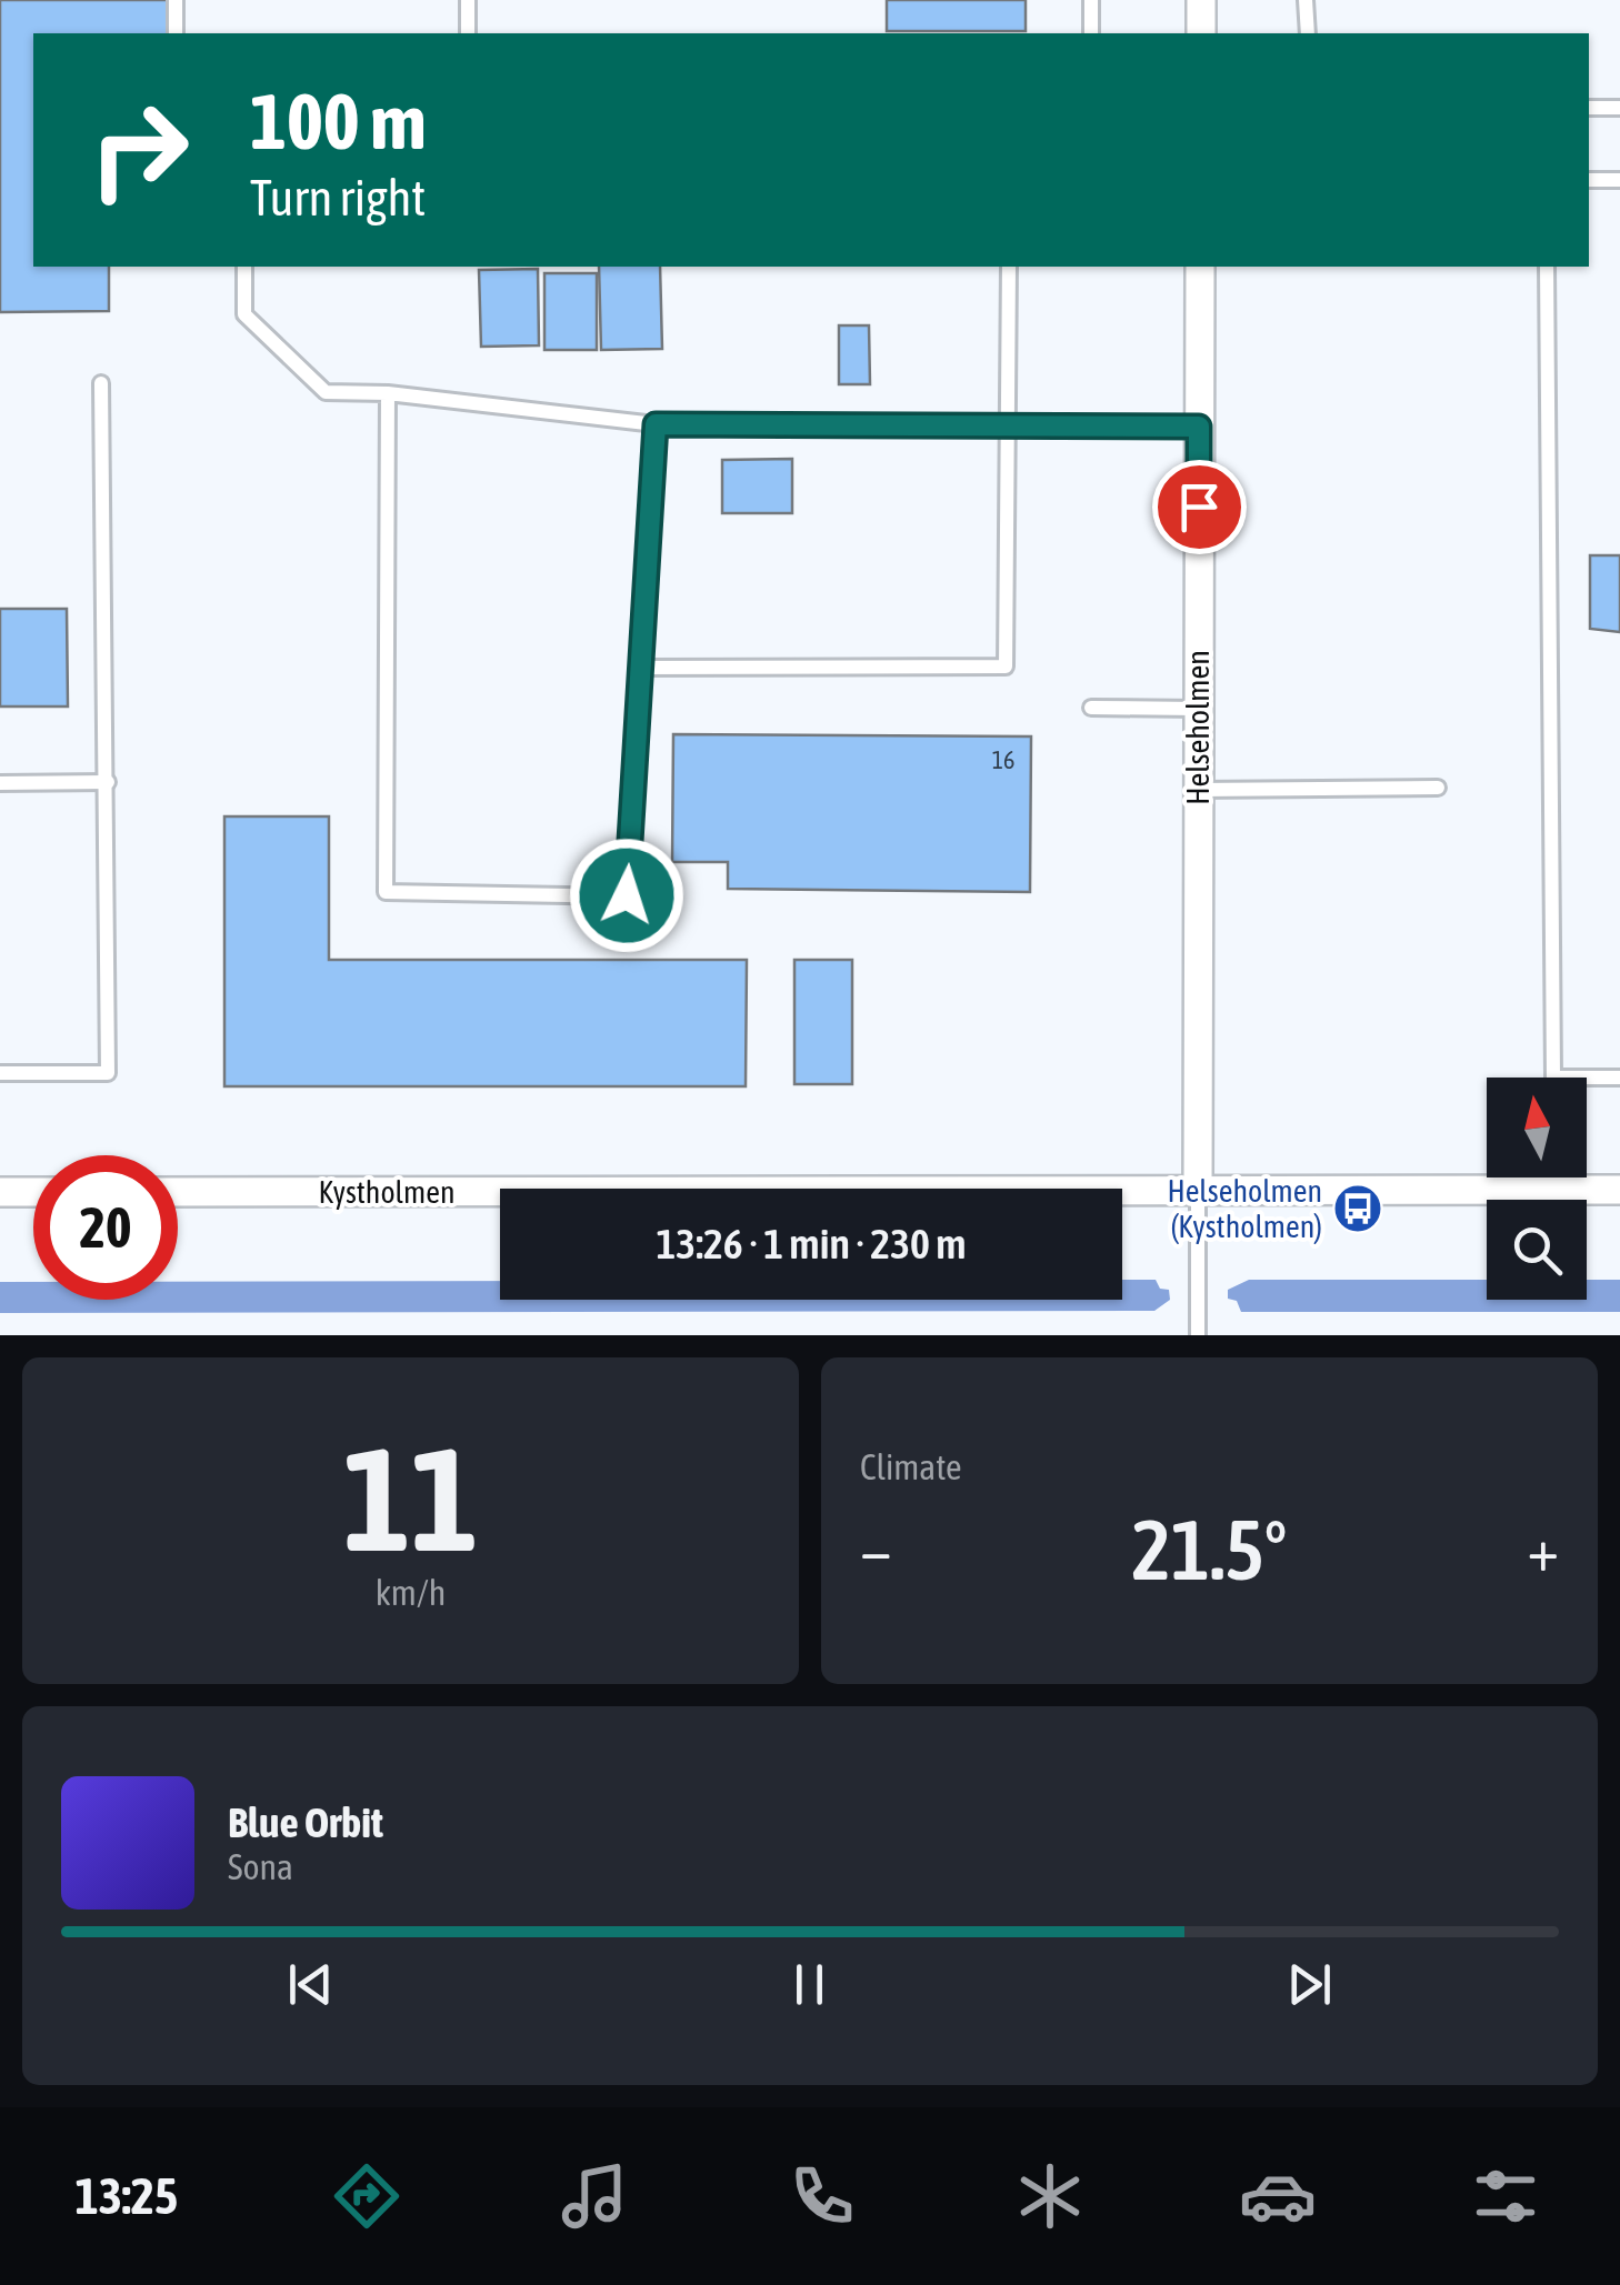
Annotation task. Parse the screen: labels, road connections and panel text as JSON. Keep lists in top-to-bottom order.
{
  "streets": {
    "street": ["Helseholmen", "Kystholmen"]
  },
  "crossings": [
    ["Helseholmen", "Kystholmen"]
  ],
  "places": {
    "bus stop": ["Helseholmen (Kystholmen)"]
  },
  "house_numbers": ["16"],
  "north": "top",
  "page": {
    "turn": ["100 m", "Turn right"],
    "limit": "20",
    "trip": "13:26 · 1 min · 230 m",
    "tile": [
      ["11", "km/h"],
      "Climate"
    ],
    "heat": ["−", "21.5°", "+"],
    "song": ["Blue Orbit", "Sona"],
    "tabs": "13:25"
  }
}
